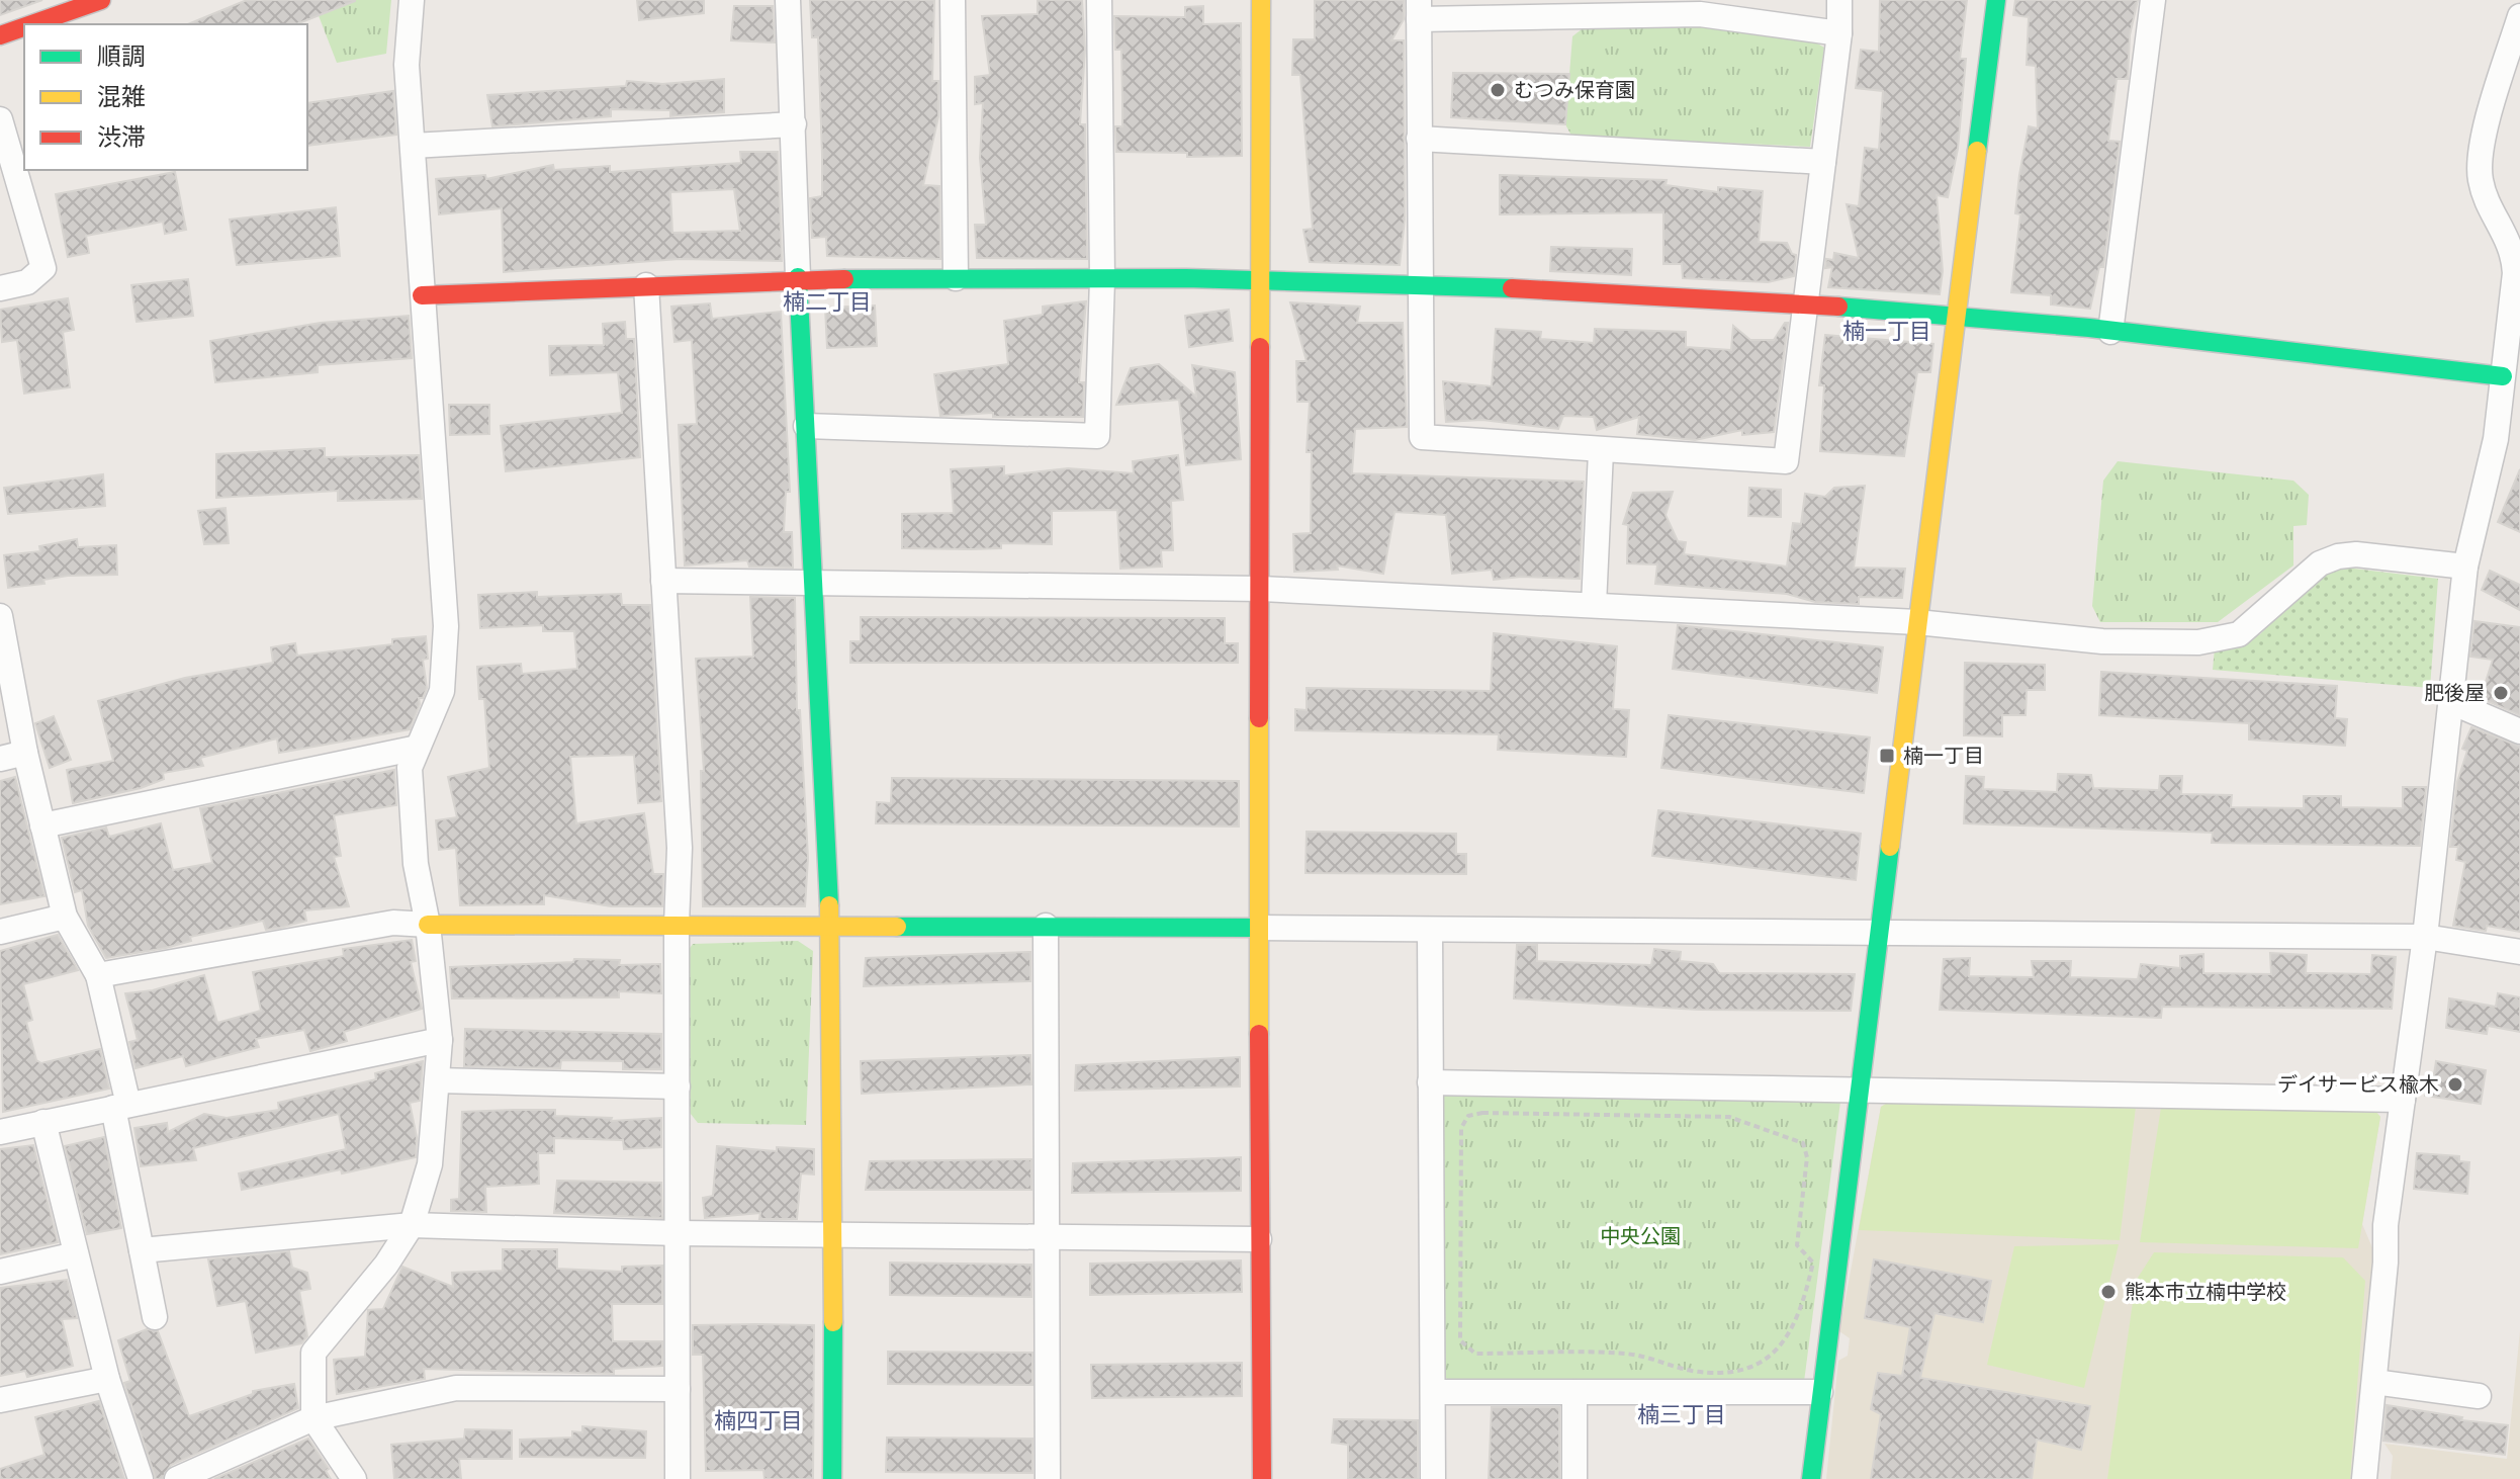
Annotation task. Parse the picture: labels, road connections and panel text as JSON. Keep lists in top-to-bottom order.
{
  "districts": [
    "楠二丁目",
    "楠一丁目",
    "楠三丁目",
    "楠四丁目"
  ],
  "parks": ["中央公園"],
  "places": {
    "other": [
      "むつみ保育園",
      "肥後屋",
      "デイサービス楡木",
      "熊本市立楠中学校"
    ],
    "transit": ["楠一丁目"]
  },
  "legend": ["順調", "混雑", "渋滞"]
}
